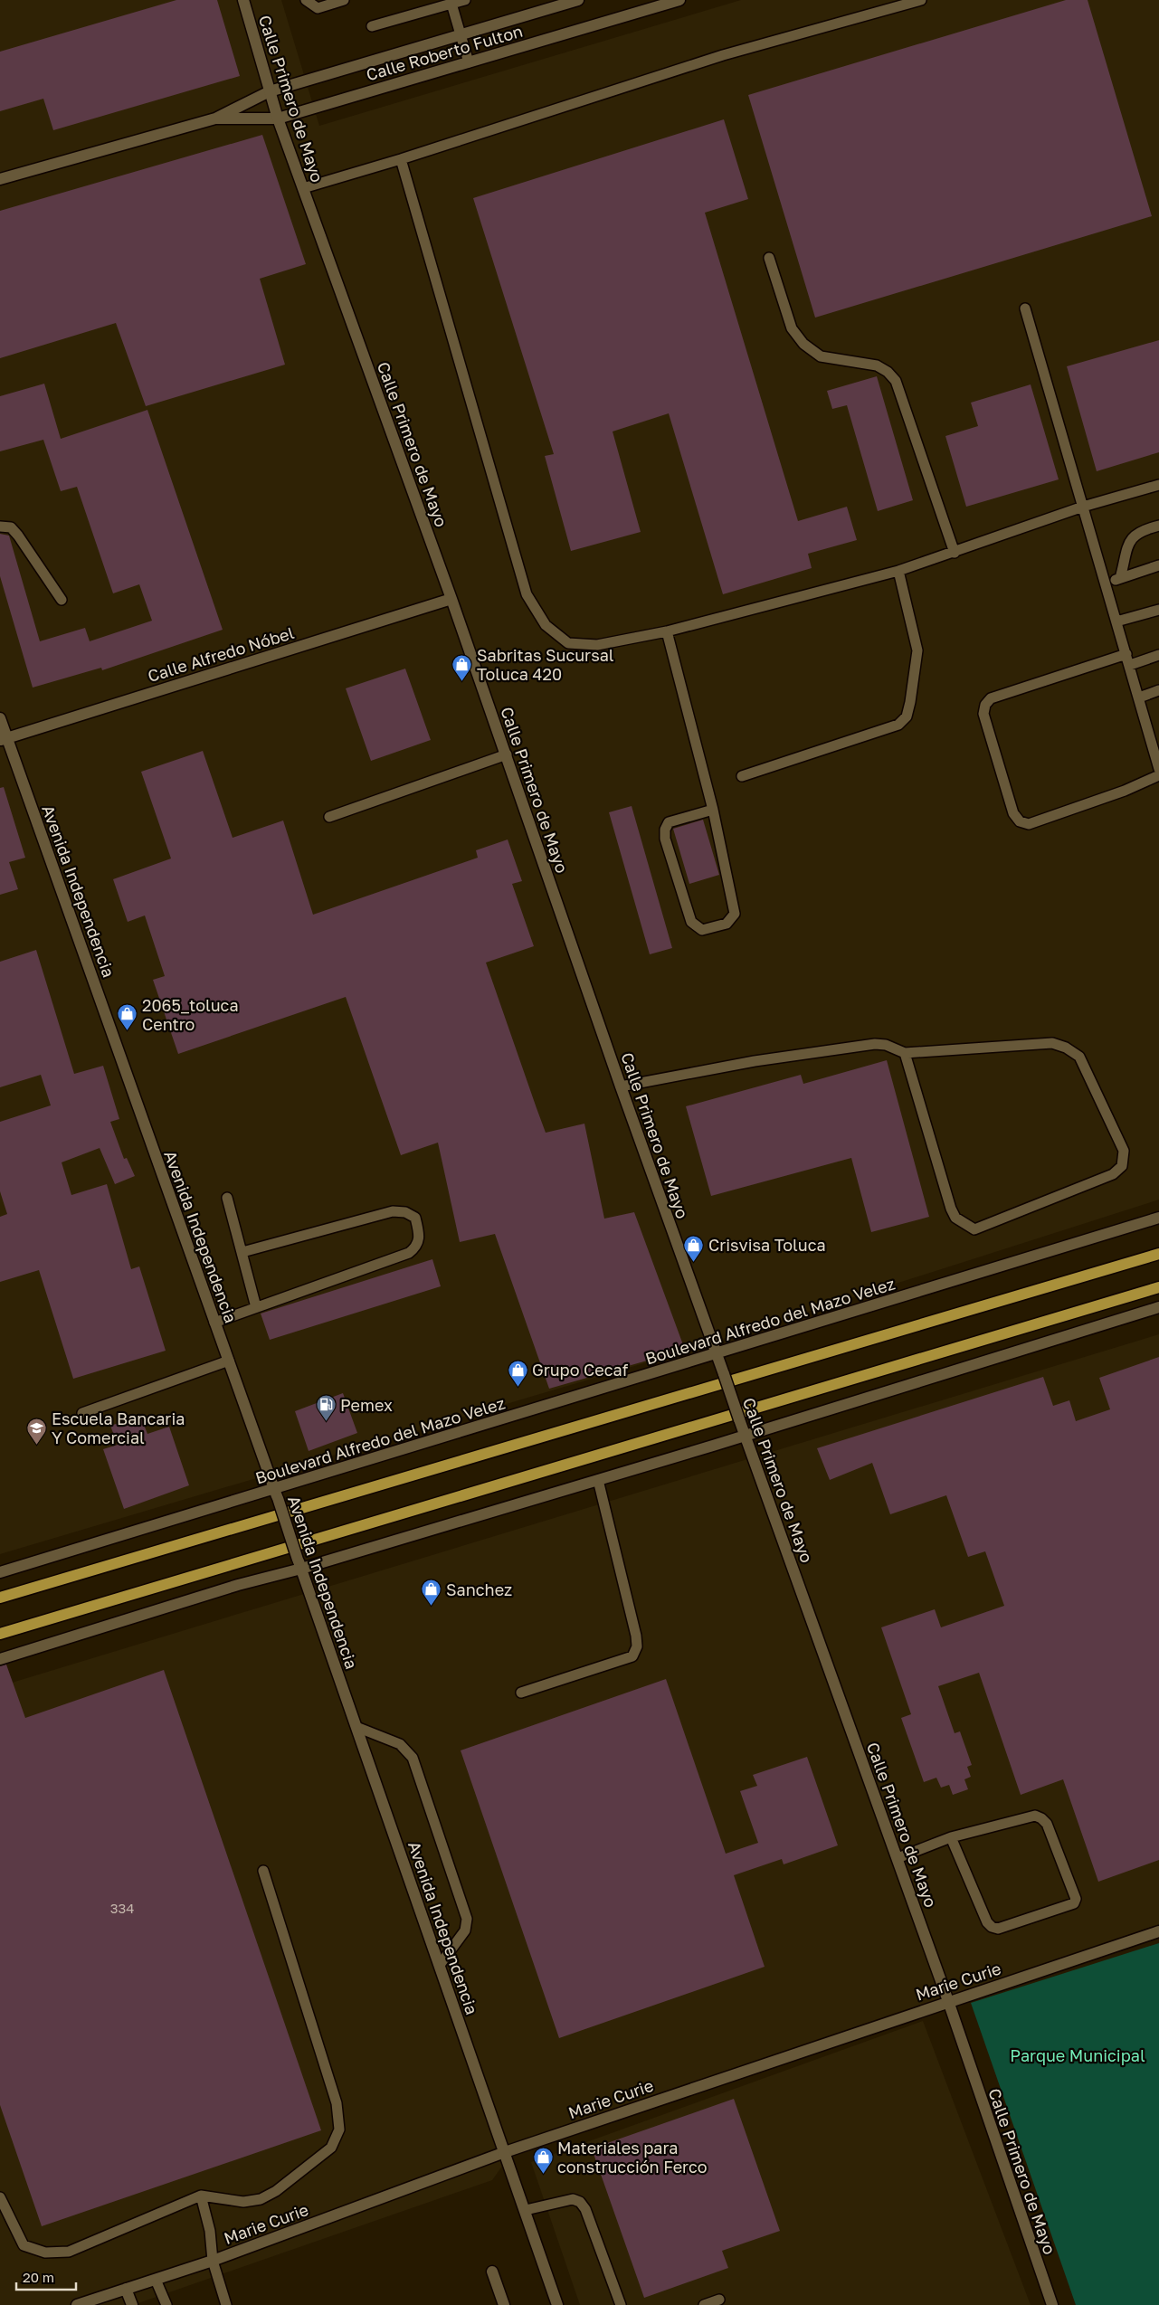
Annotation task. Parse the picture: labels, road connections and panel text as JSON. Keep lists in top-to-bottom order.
{
  "streets": {
    "street": [
      "Calle Roberto Fulton",
      "Calle Primero de Mayo",
      "Calle Alfredo Nóbel",
      "Avenida Independencia",
      "Boulevard Alfredo del Mazo Velez",
      "Marie Curie"
    ]
  },
  "crossings": [
    ["Calle Roberto Fulton", "Calle Primero de Mayo"],
    ["Calle Primero de Mayo", "Calle Alfredo Nóbel"],
    ["Calle Primero de Mayo", "Boulevard Alfredo del Mazo Velez"],
    ["Calle Primero de Mayo", "Marie Curie"],
    ["Calle Alfredo Nóbel", "Avenida Independencia"],
    ["Avenida Independencia", "Boulevard Alfredo del Mazo Velez"],
    ["Avenida Independencia", "Marie Curie"]
  ],
  "parks": ["Parque Municipal"],
  "places": {
    "shop": [
      "Sabritas Sucursal Toluca 420",
      "2065_toluca Centro",
      "Crisvisa Toluca",
      "Grupo Cecaf",
      "Sanchez",
      "Materiales para construcción Ferco"
    ],
    "fuel station": ["Pemex"],
    "school or university": ["Escuela Bancaria Y Comercial"]
  },
  "house_numbers": ["334"],
  "scale_bar": "20 m"
}
